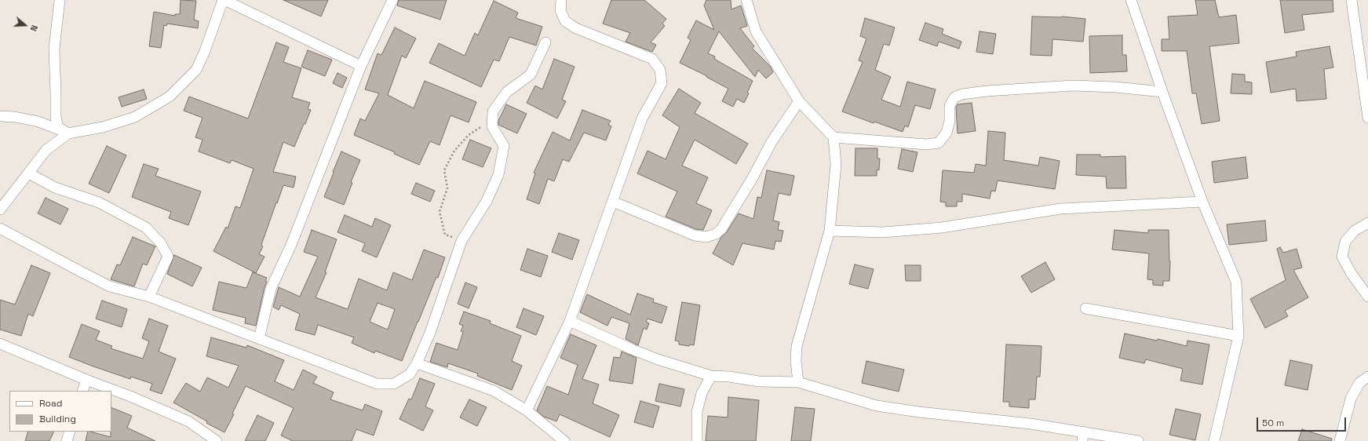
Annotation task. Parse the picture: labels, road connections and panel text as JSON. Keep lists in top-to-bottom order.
{
  "legend": ["Road", "Building"],
  "scale_bar": "50 m",
  "north": "right"
}
